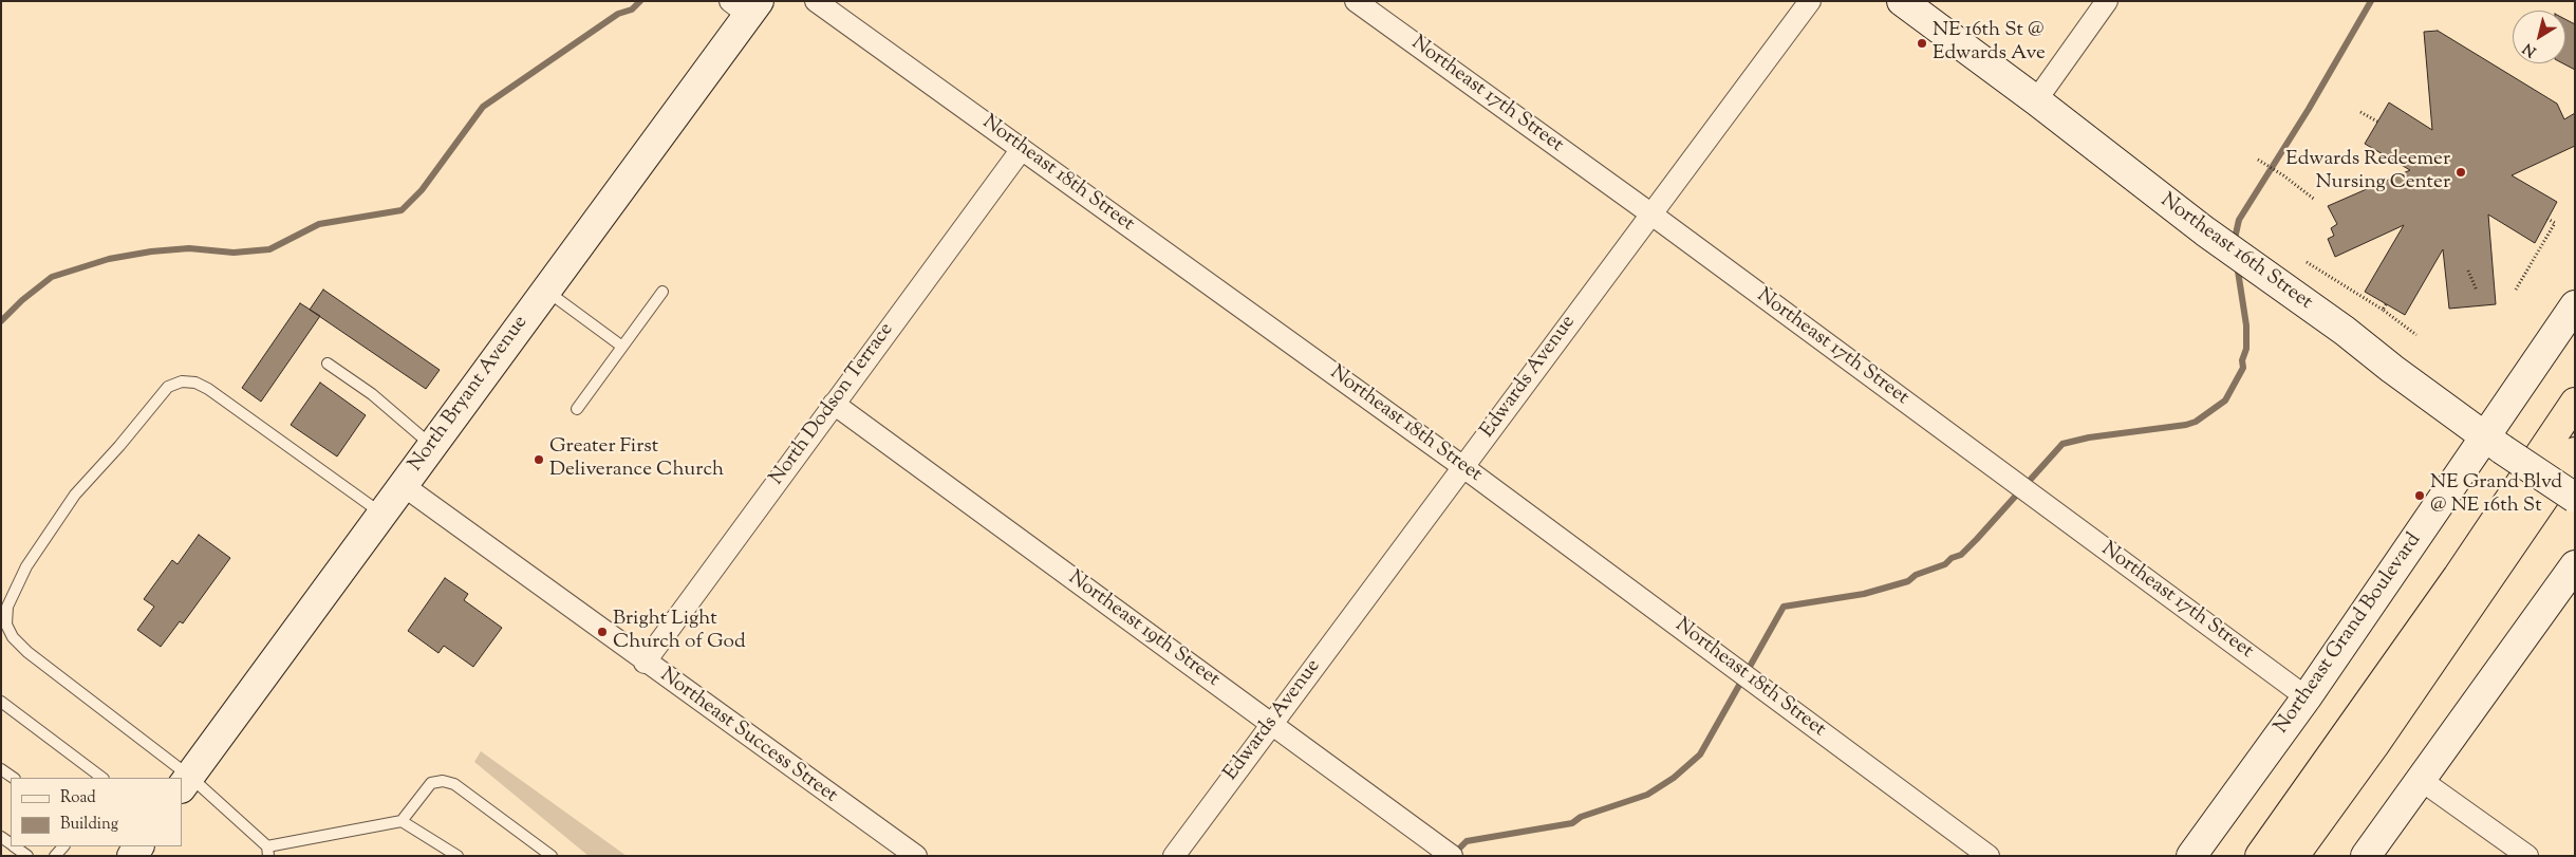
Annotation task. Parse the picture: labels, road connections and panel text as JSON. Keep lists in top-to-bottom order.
{
  "streets": {
    "street": [
      "Northeast 17th Street",
      "Northeast 18th Street",
      "Northeast 16th Street",
      "Edwards Avenue",
      "North Bryant Avenue",
      "North Dodson Terrace",
      "Northeast 19th Street",
      "Northeast Grand Boulevard",
      "Northeast Success Street"
    ]
  },
  "crossings": [
    ["Northeast 17th Street", "Edwards Avenue"],
    ["Northeast 17th Street", "Northeast Grand Boulevard"],
    ["Northeast 18th Street", "Edwards Avenue"],
    ["Northeast 18th Street", "North Dodson Terrace"],
    ["Northeast 16th Street", "Northeast Grand Boulevard"],
    ["Edwards Avenue", "Northeast 19th Street"],
    ["North Bryant Avenue", "Northeast Success Street"],
    ["North Dodson Terrace", "Northeast 19th Street"],
    ["North Dodson Terrace", "Northeast Success Street"]
  ],
  "places": [
    "NE 16th St @ Edwards Ave",
    "Edwards Redeemer Nursing Center",
    "Greater First Deliverance Church",
    "NE Grand Blvd @ NE 16th St",
    "Bright Light Church of God"
  ],
  "legend": ["Road", "Building"],
  "north": "bottom left"
}
